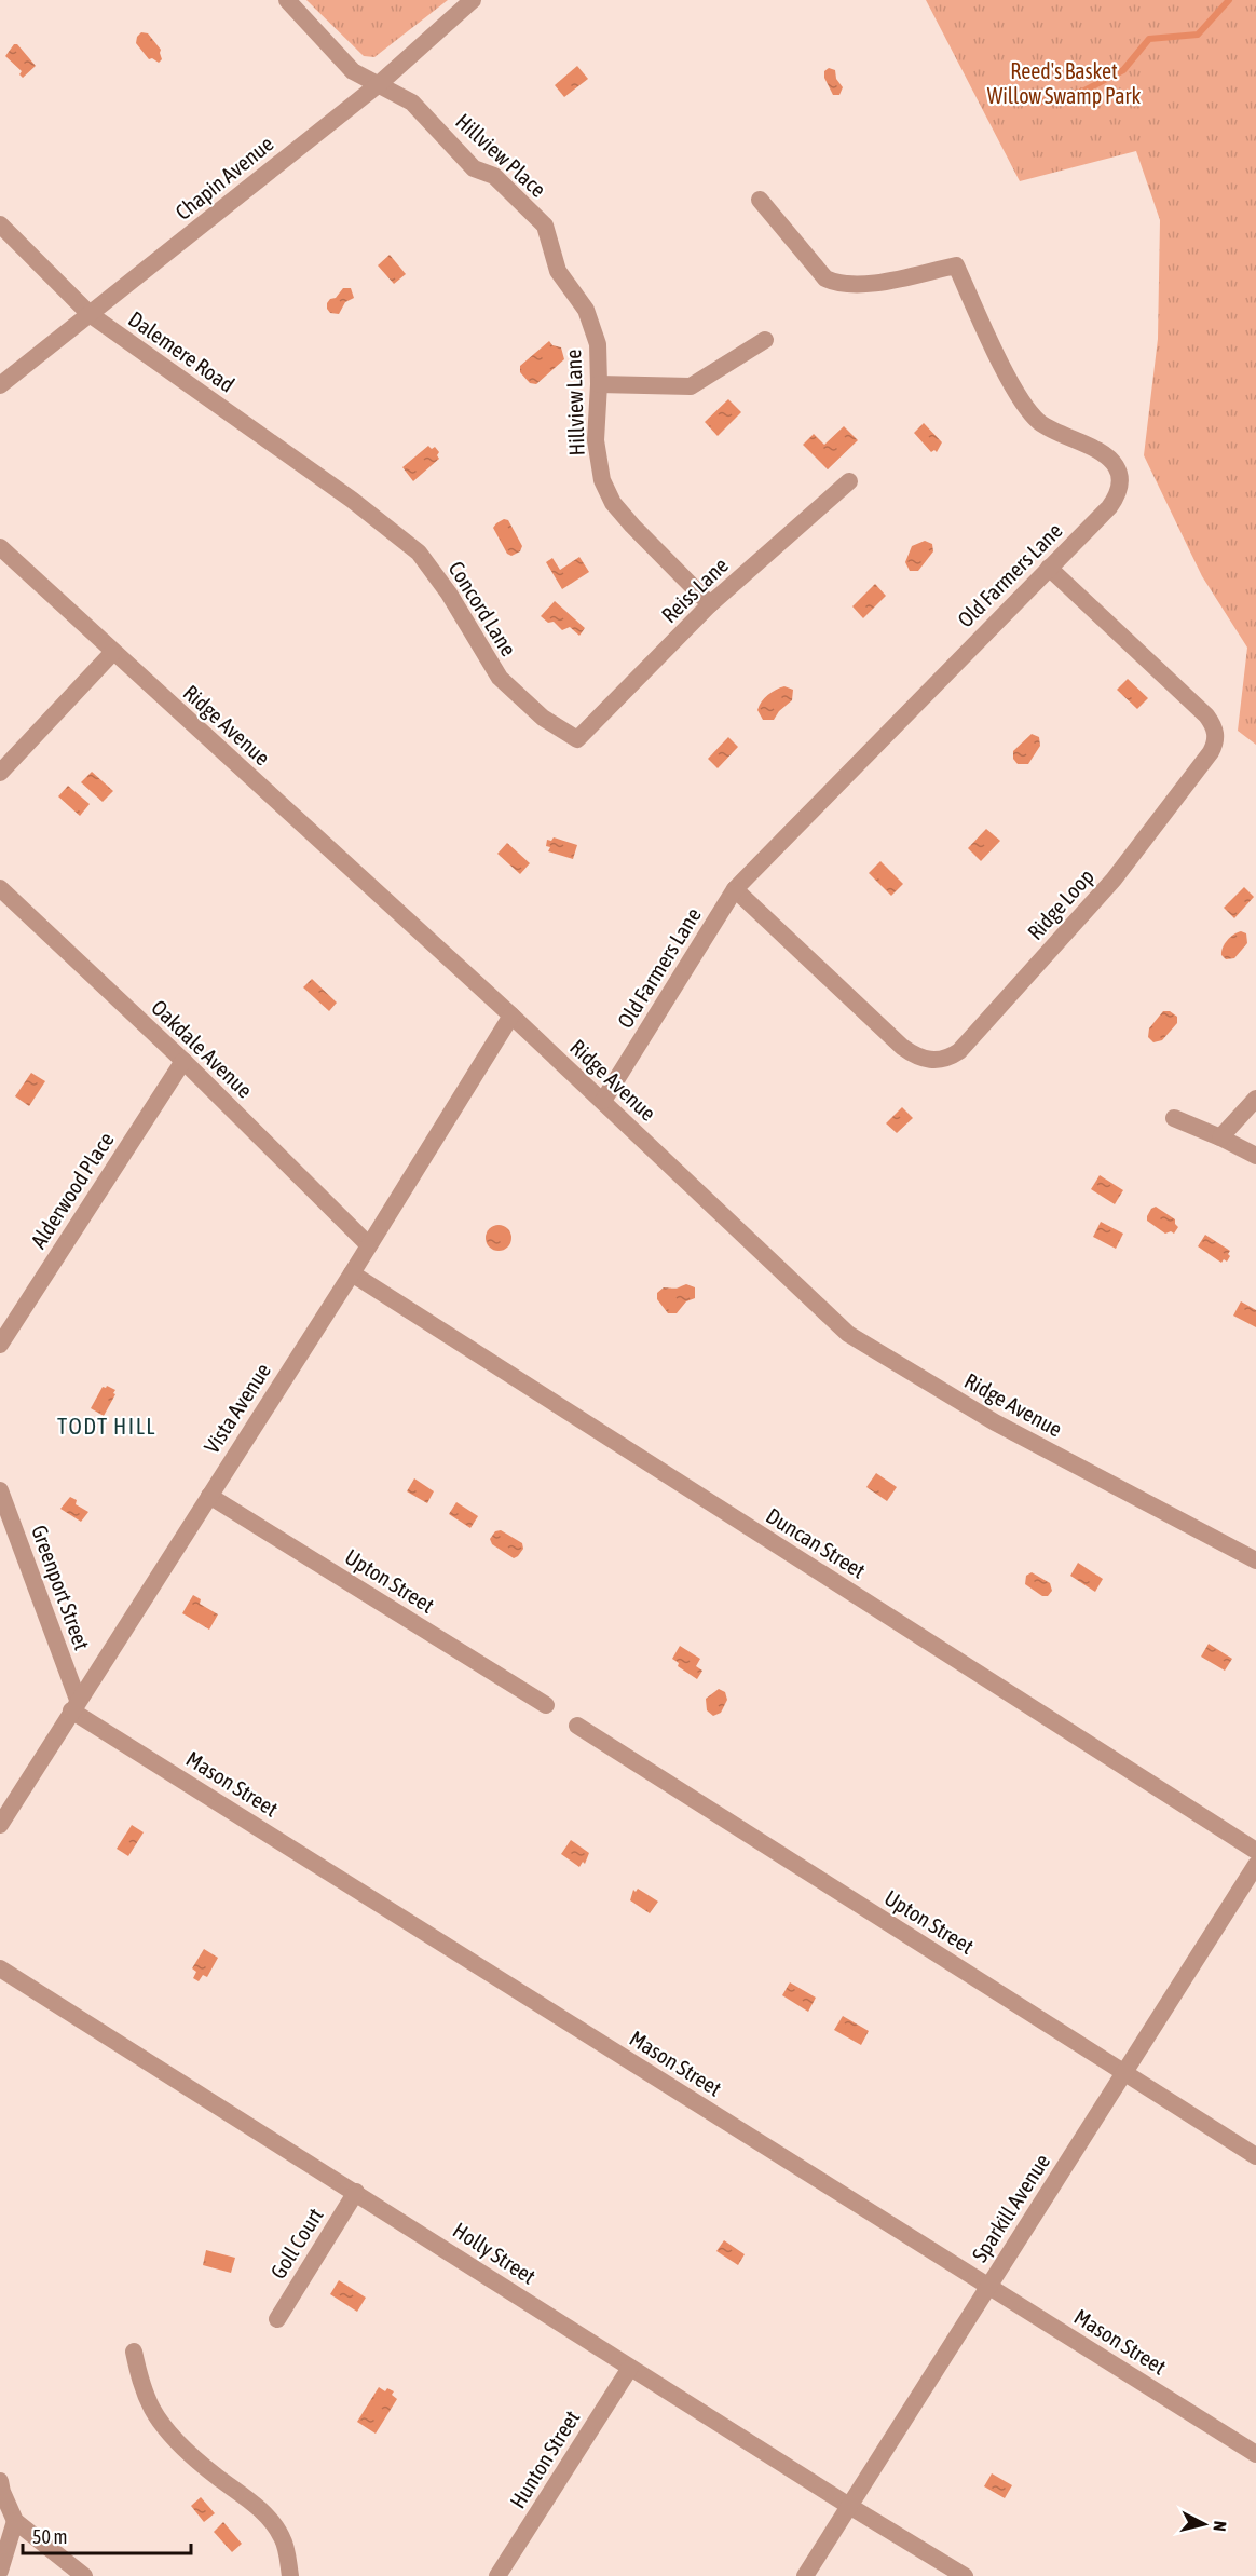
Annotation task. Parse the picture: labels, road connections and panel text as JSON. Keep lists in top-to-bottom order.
{
  "streets": {
    "street": [
      "Hillview Place",
      "Chapin Avenue",
      "Dalemere Road",
      "Hillview Lane",
      "Old Farmers Lane",
      "Reiss Lane",
      "Concord Lane",
      "Ridge Avenue",
      "Ridge Loop",
      "Oakdale Avenue",
      "Alderwood Place",
      "Vista Avenue",
      "Duncan Street",
      "Upton Street",
      "Greenport Street",
      "Mason Street",
      "Sparkill Avenue",
      "Goll Court",
      "Holly Street",
      "Hunton Street"
    ]
  },
  "crossings": [
    ["Hillview Place", "Chapin Avenue"],
    ["Hillview Place", "Hillview Lane"],
    ["Chapin Avenue", "Dalemere Road"],
    ["Dalemere Road", "Concord Lane"],
    ["Hillview Lane", "Reiss Lane"],
    ["Old Farmers Lane", "Ridge Avenue"],
    ["Old Farmers Lane", "Ridge Loop"],
    ["Reiss Lane", "Concord Lane"],
    ["Ridge Avenue", "Vista Avenue"],
    ["Oakdale Avenue", "Alderwood Place"],
    ["Oakdale Avenue", "Vista Avenue"],
    ["Vista Avenue", "Duncan Street"],
    ["Vista Avenue", "Upton Street"],
    ["Vista Avenue", "Greenport Street"],
    ["Vista Avenue", "Mason Street"],
    ["Upton Street", "Sparkill Avenue"],
    ["Greenport Street", "Mason Street"],
    ["Mason Street", "Sparkill Avenue"],
    ["Sparkill Avenue", "Holly Street"],
    ["Goll Court", "Holly Street"],
    ["Holly Street", "Hunton Street"]
  ],
  "districts": ["TODT HILL"],
  "parks": ["Reed's Basket Willow Swamp Park"],
  "scale_bar": "50 m",
  "north": "right"
}
